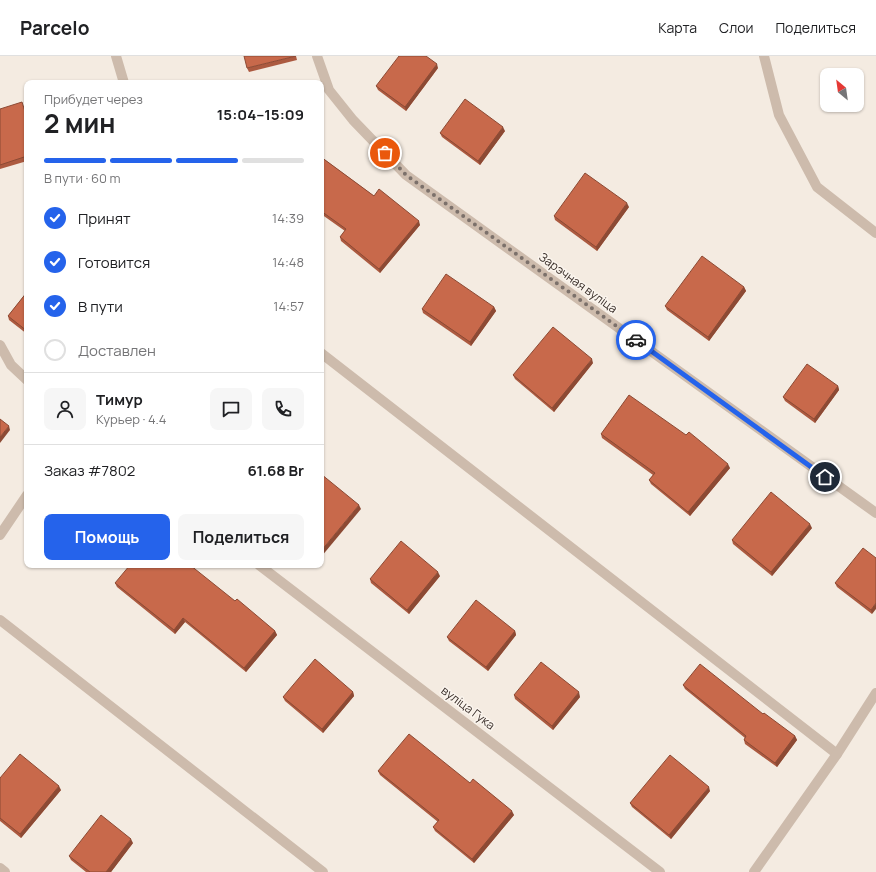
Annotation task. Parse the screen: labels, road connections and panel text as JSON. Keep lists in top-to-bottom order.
{
  "streets": {
    "street": ["Зарэчная вуліца", "вуліца Гука"]
  },
  "north": "top left",
  "page": {
    "header": "Parcelo",
    "nav": ["Карта", "Слои", "Поделиться"],
    "heading": ["2 мин", "Прибудет через", "15:04–15:09"],
    "panel": [
      "Тимур",
      "Курьер · 4.4",
      "Заказ #7802",
      "61.68 Br"
    ],
    "bar": "В пути · 60 m",
    "list": [
      ["Принят", "14:39"],
      ["Готовится", "14:48"],
      ["В пути", "14:57"],
      "Доставлен"
    ],
    "buttons": ["Помощь", "Поделиться"]
  }
}
